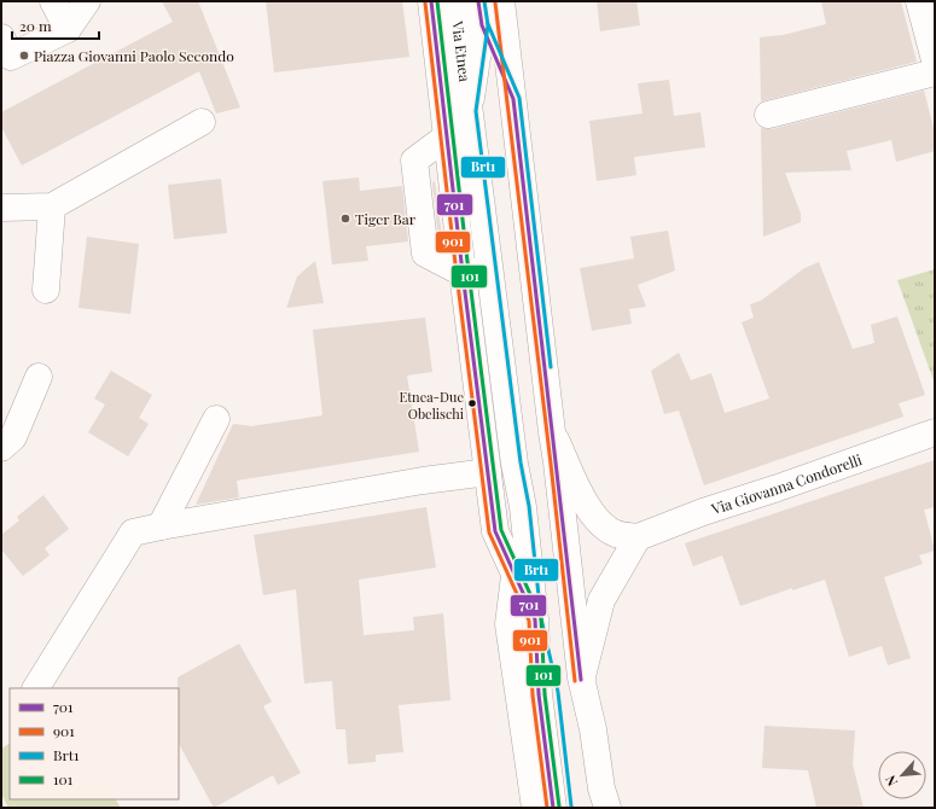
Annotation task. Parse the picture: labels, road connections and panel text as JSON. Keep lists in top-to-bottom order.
{
  "streets": {
    "main road": ["Via Etnea", "Via Giovanna Condorelli"]
  },
  "places": ["Piazza Giovanni Paolo Secondo", "Tiger Bar", "Etnea-Due Obelischi"],
  "lines": [
    "transit line 701",
    "transit line Brt1",
    "transit line 101",
    "transit line 901"
  ],
  "legend": [
    "701",
    "901",
    "Brt1",
    "101"
  ],
  "scale_bar": "20 m",
  "north": "bottom left"
}
